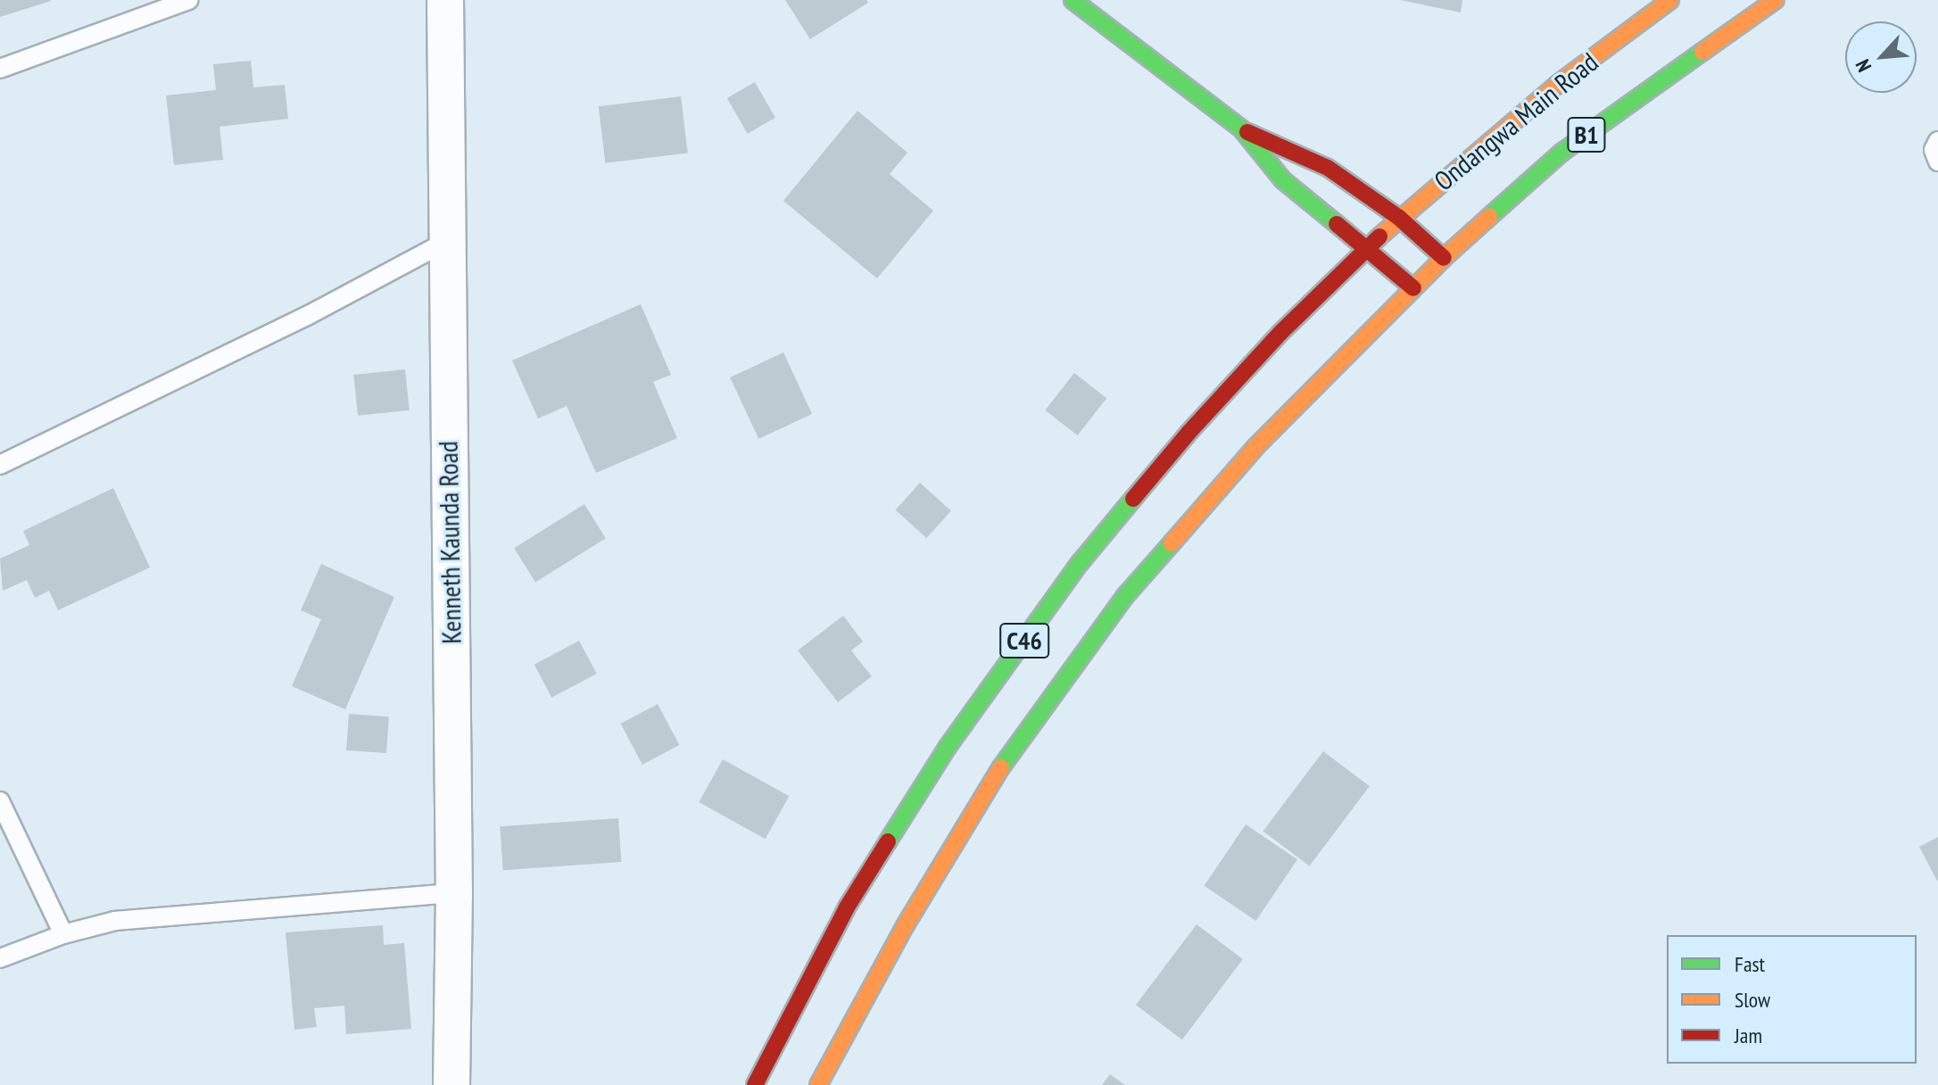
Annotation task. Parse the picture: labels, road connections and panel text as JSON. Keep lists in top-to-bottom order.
{
  "streets": {
    "main road": ["Ondangwa Main Road", "B1", "C46"],
    "street": ["Kenneth Kaunda Road"]
  },
  "crossings": [
    ["Ondangwa Main Road", "C46"]
  ],
  "legend": ["Fast", "Slow", "Jam"],
  "north": "bottom left"
}
